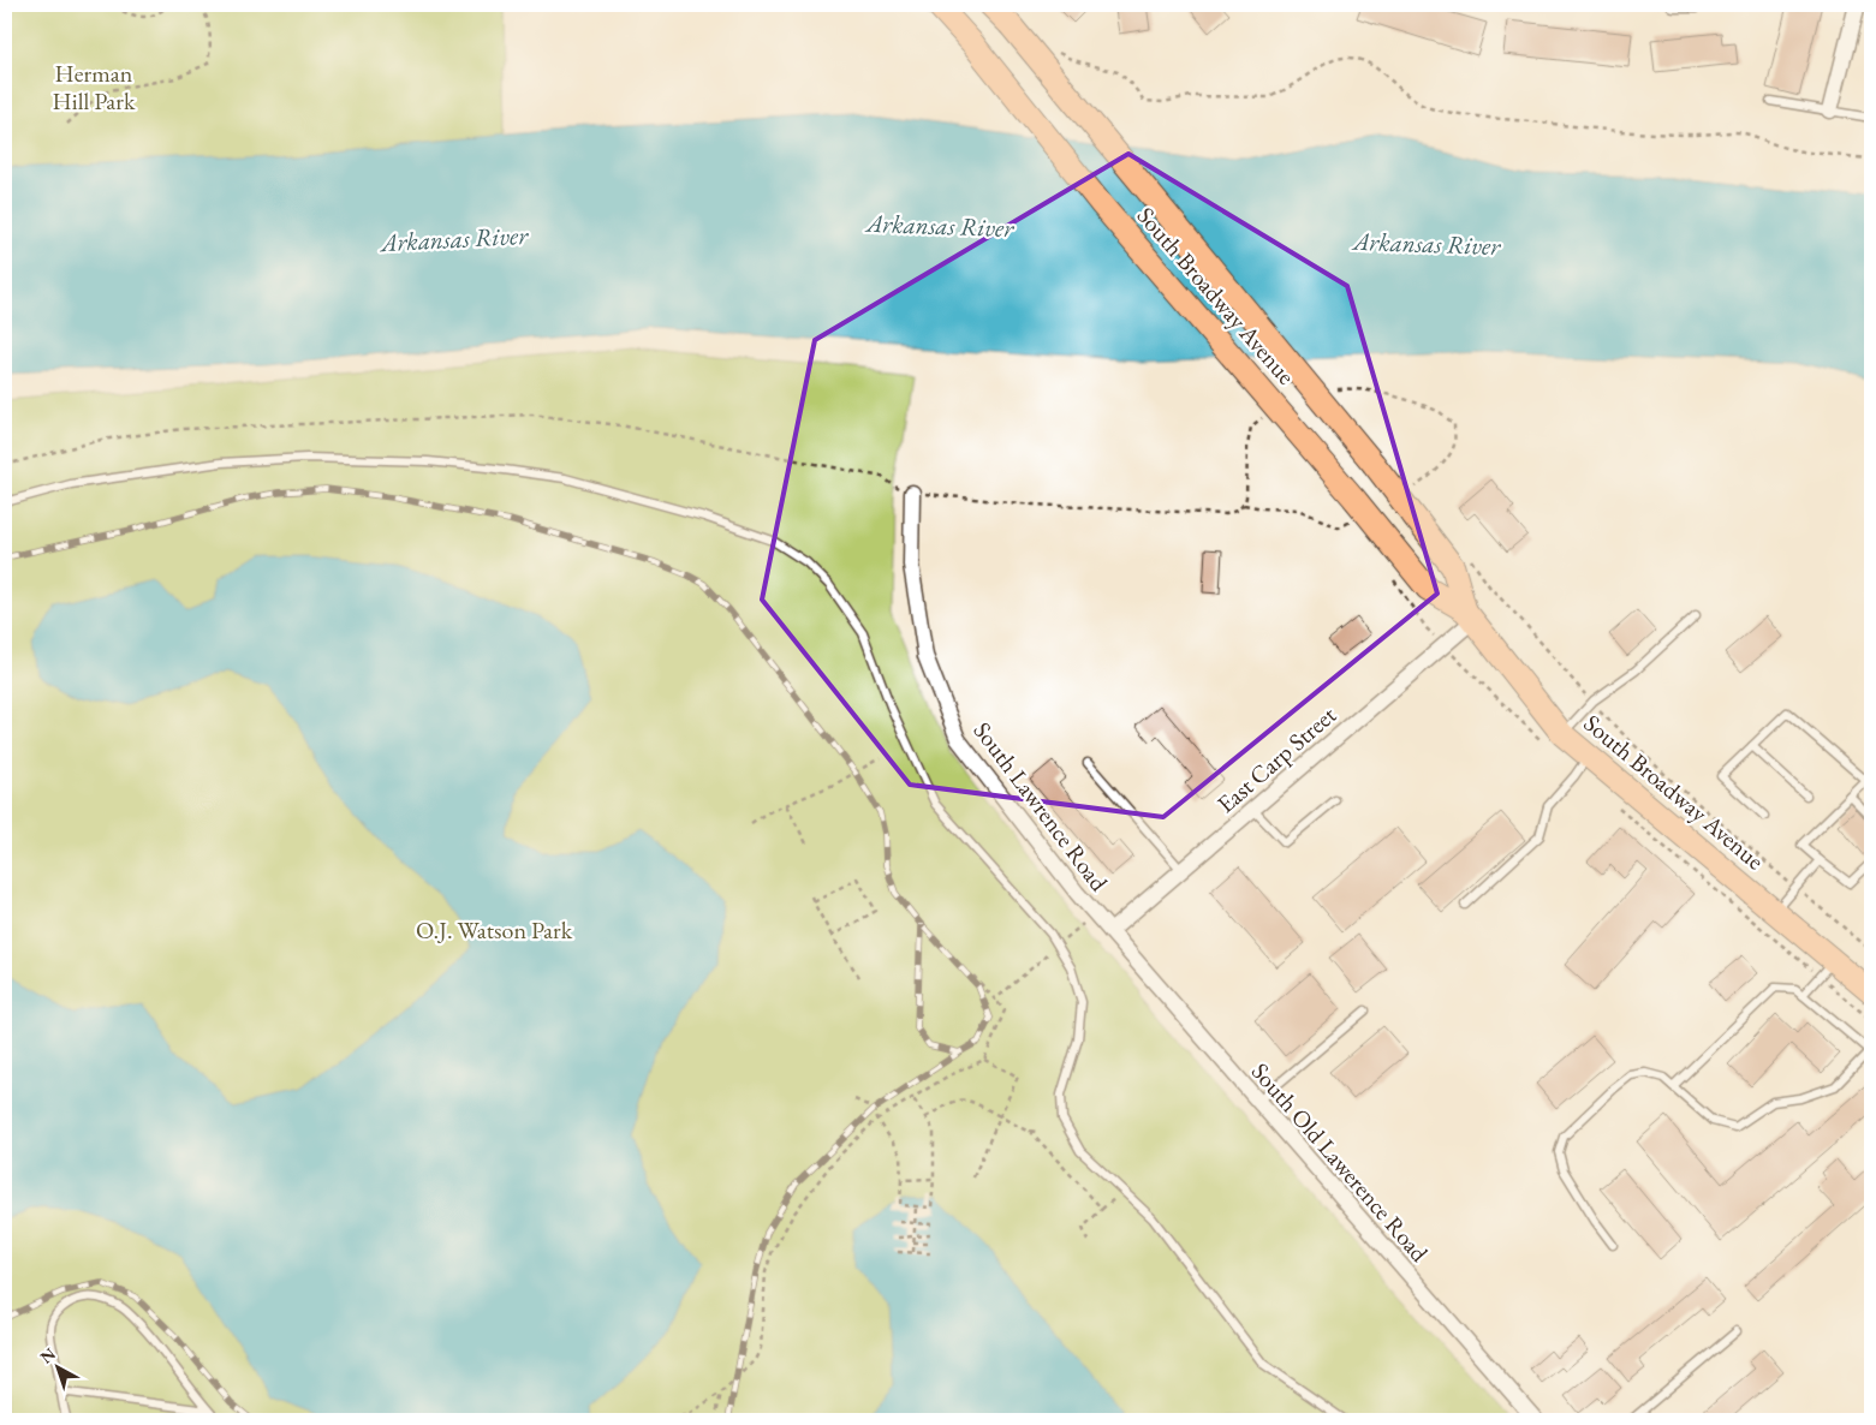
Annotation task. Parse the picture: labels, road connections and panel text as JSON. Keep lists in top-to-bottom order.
{
  "streets": {
    "main road": ["South Broadway Avenue"],
    "street": ["East Carp Street", "South Lawrence Road", "South Old Lawerence Road"]
  },
  "crossings": [
    ["South Broadway Avenue", "East Carp Street"],
    ["East Carp Street", "South Lawrence Road"],
    ["East Carp Street", "South Old Lawerence Road"],
    ["South Lawrence Road", "South Old Lawerence Road"]
  ],
  "water": ["Arkansas River"],
  "parks": ["Herman Hill Park", "O.J. Watson Park"],
  "north": "top left"
}
